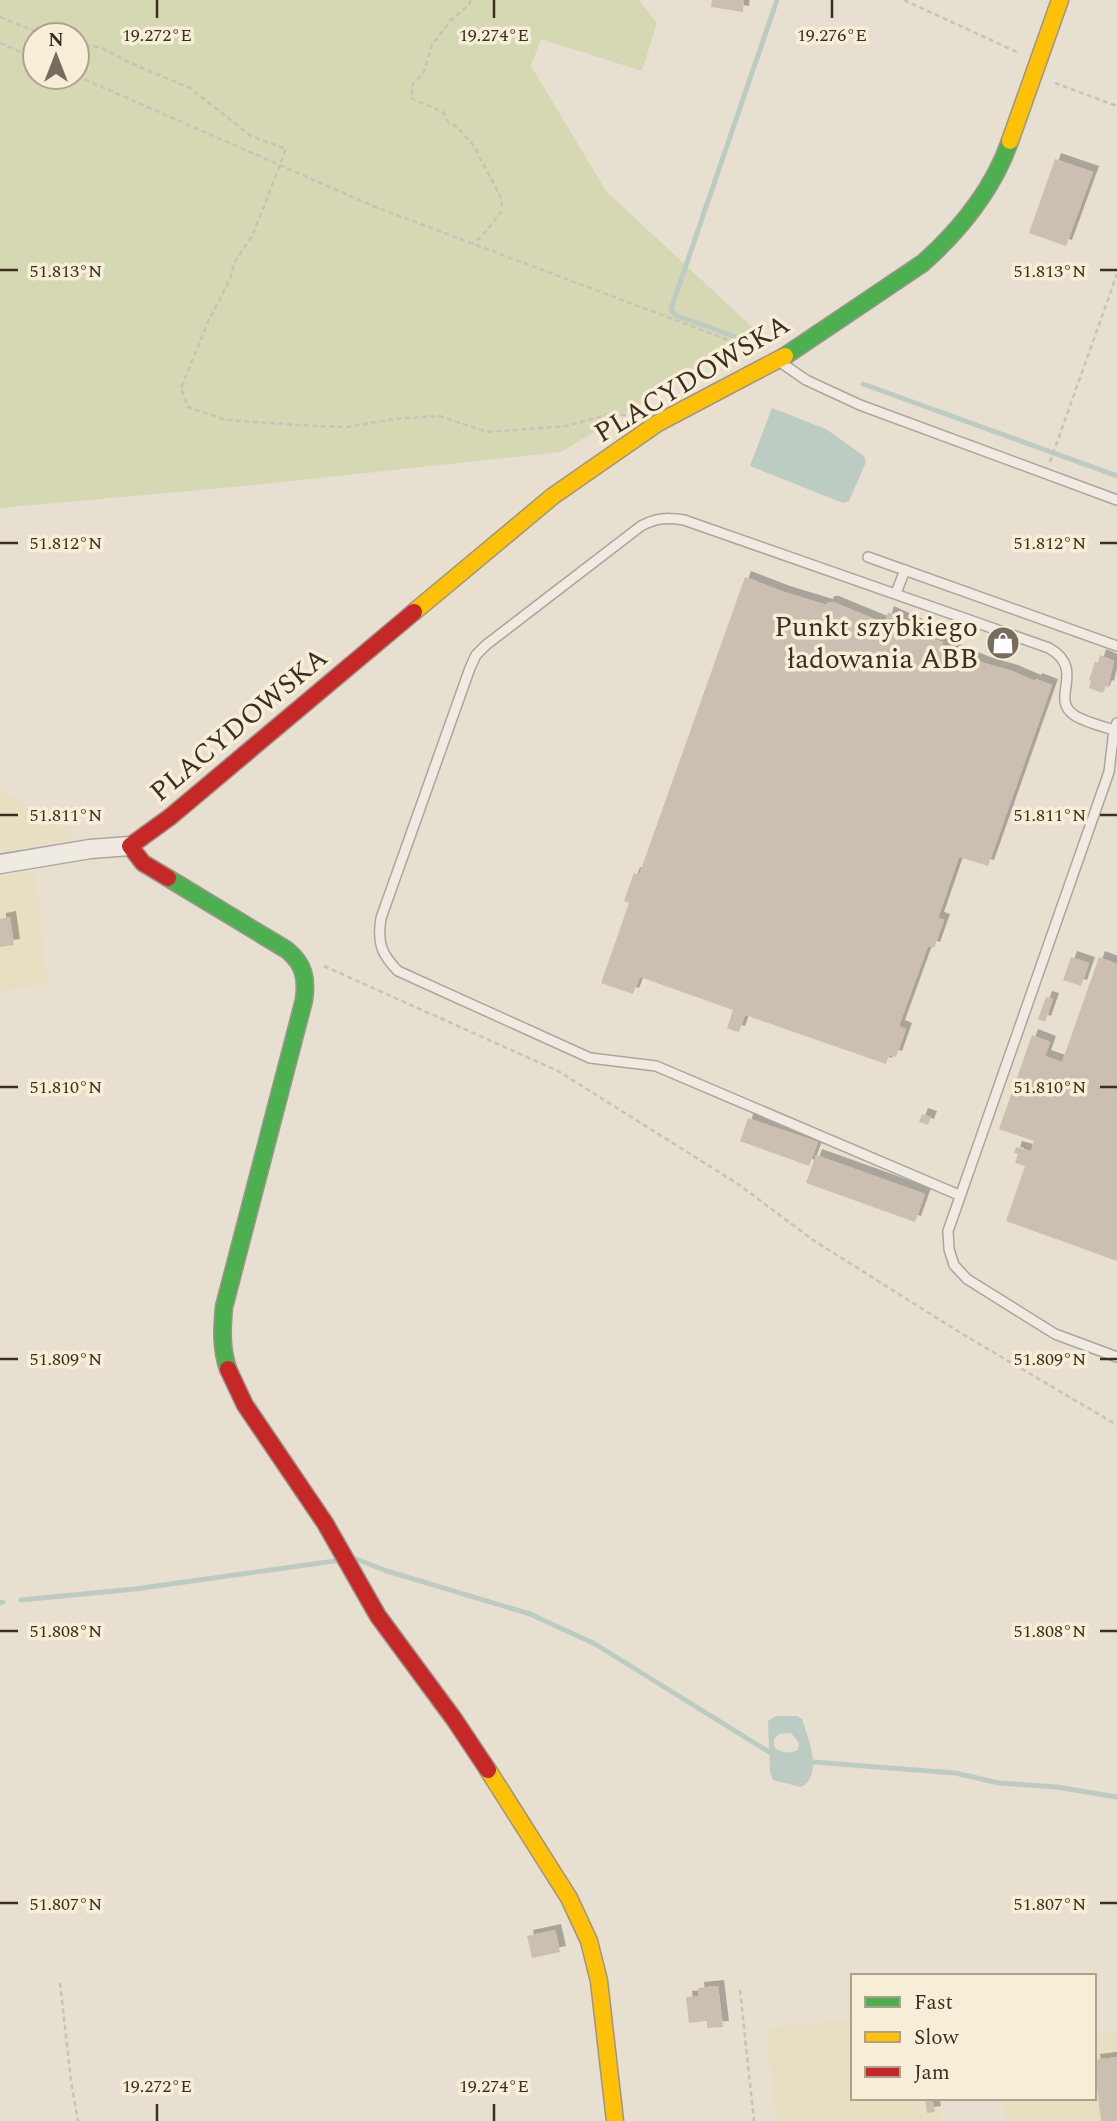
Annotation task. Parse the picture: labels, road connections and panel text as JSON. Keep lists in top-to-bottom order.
{
  "streets": {
    "street": ["PLACYDOWSKA"]
  },
  "places": {
    "shop": ["Punkt szybkiego ładowania ABB"]
  },
  "legend": ["Fast", "Slow", "Jam"],
  "north": "top",
  "coordinates": [
    "19.272°E",
    "19.274°E",
    "19.276°E",
    "51.813°N",
    "51.812°N",
    "51.811°N",
    "51.810°N",
    "51.809°N",
    "51.808°N",
    "51.807°N"
  ]
}
